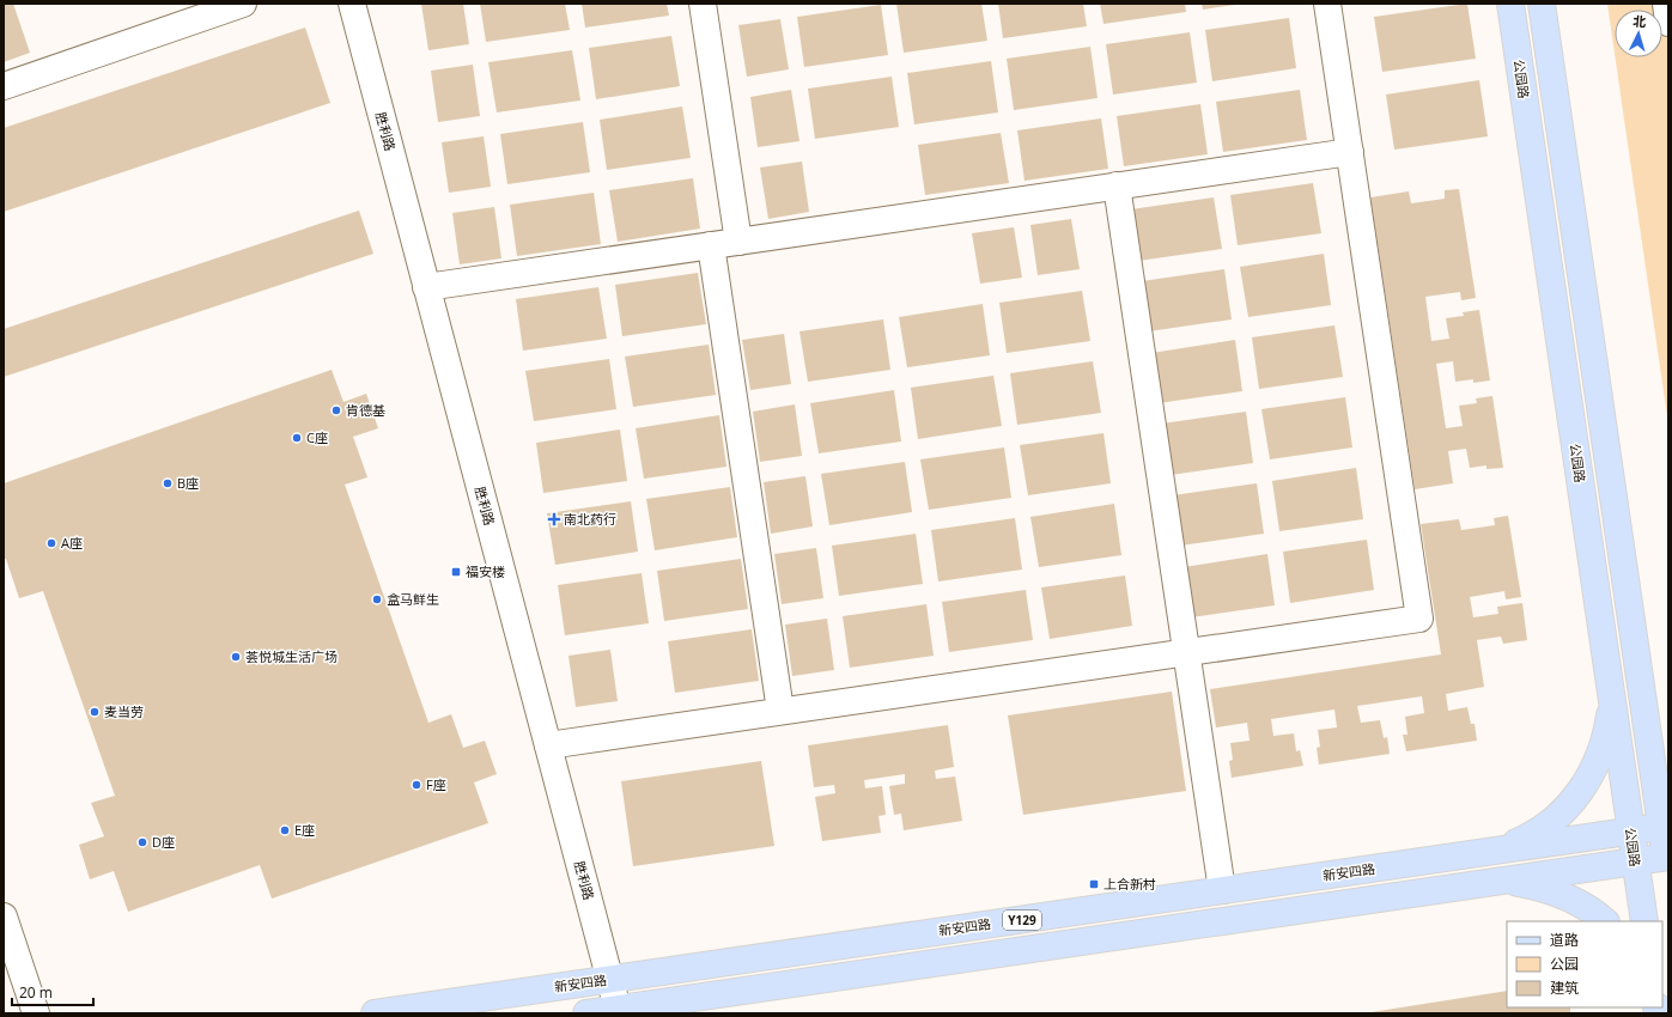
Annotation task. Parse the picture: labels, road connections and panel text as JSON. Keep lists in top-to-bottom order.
{
  "streets": {
    "main road": ["公园路", "新安四路", "Y129"],
    "street": ["胜利路"]
  },
  "crossings": [
    ["公园路", "新安四路"],
    ["公园路", "Y129"],
    ["胜利路", "新安四路"],
    ["胜利路", "Y129"]
  ],
  "places": {
    "other": [
      "肯德基",
      "C座",
      "B座",
      "A座",
      "盒马鲜生",
      "荟悦城生活广场",
      "麦当劳",
      "F座",
      "E座",
      "D座"
    ],
    "health": ["南北药行"],
    "transit": ["福安楼", "上合新村"]
  },
  "legend": ["道路", "公园", "建筑"],
  "scale_bar": "20 m",
  "north": "top"
}
